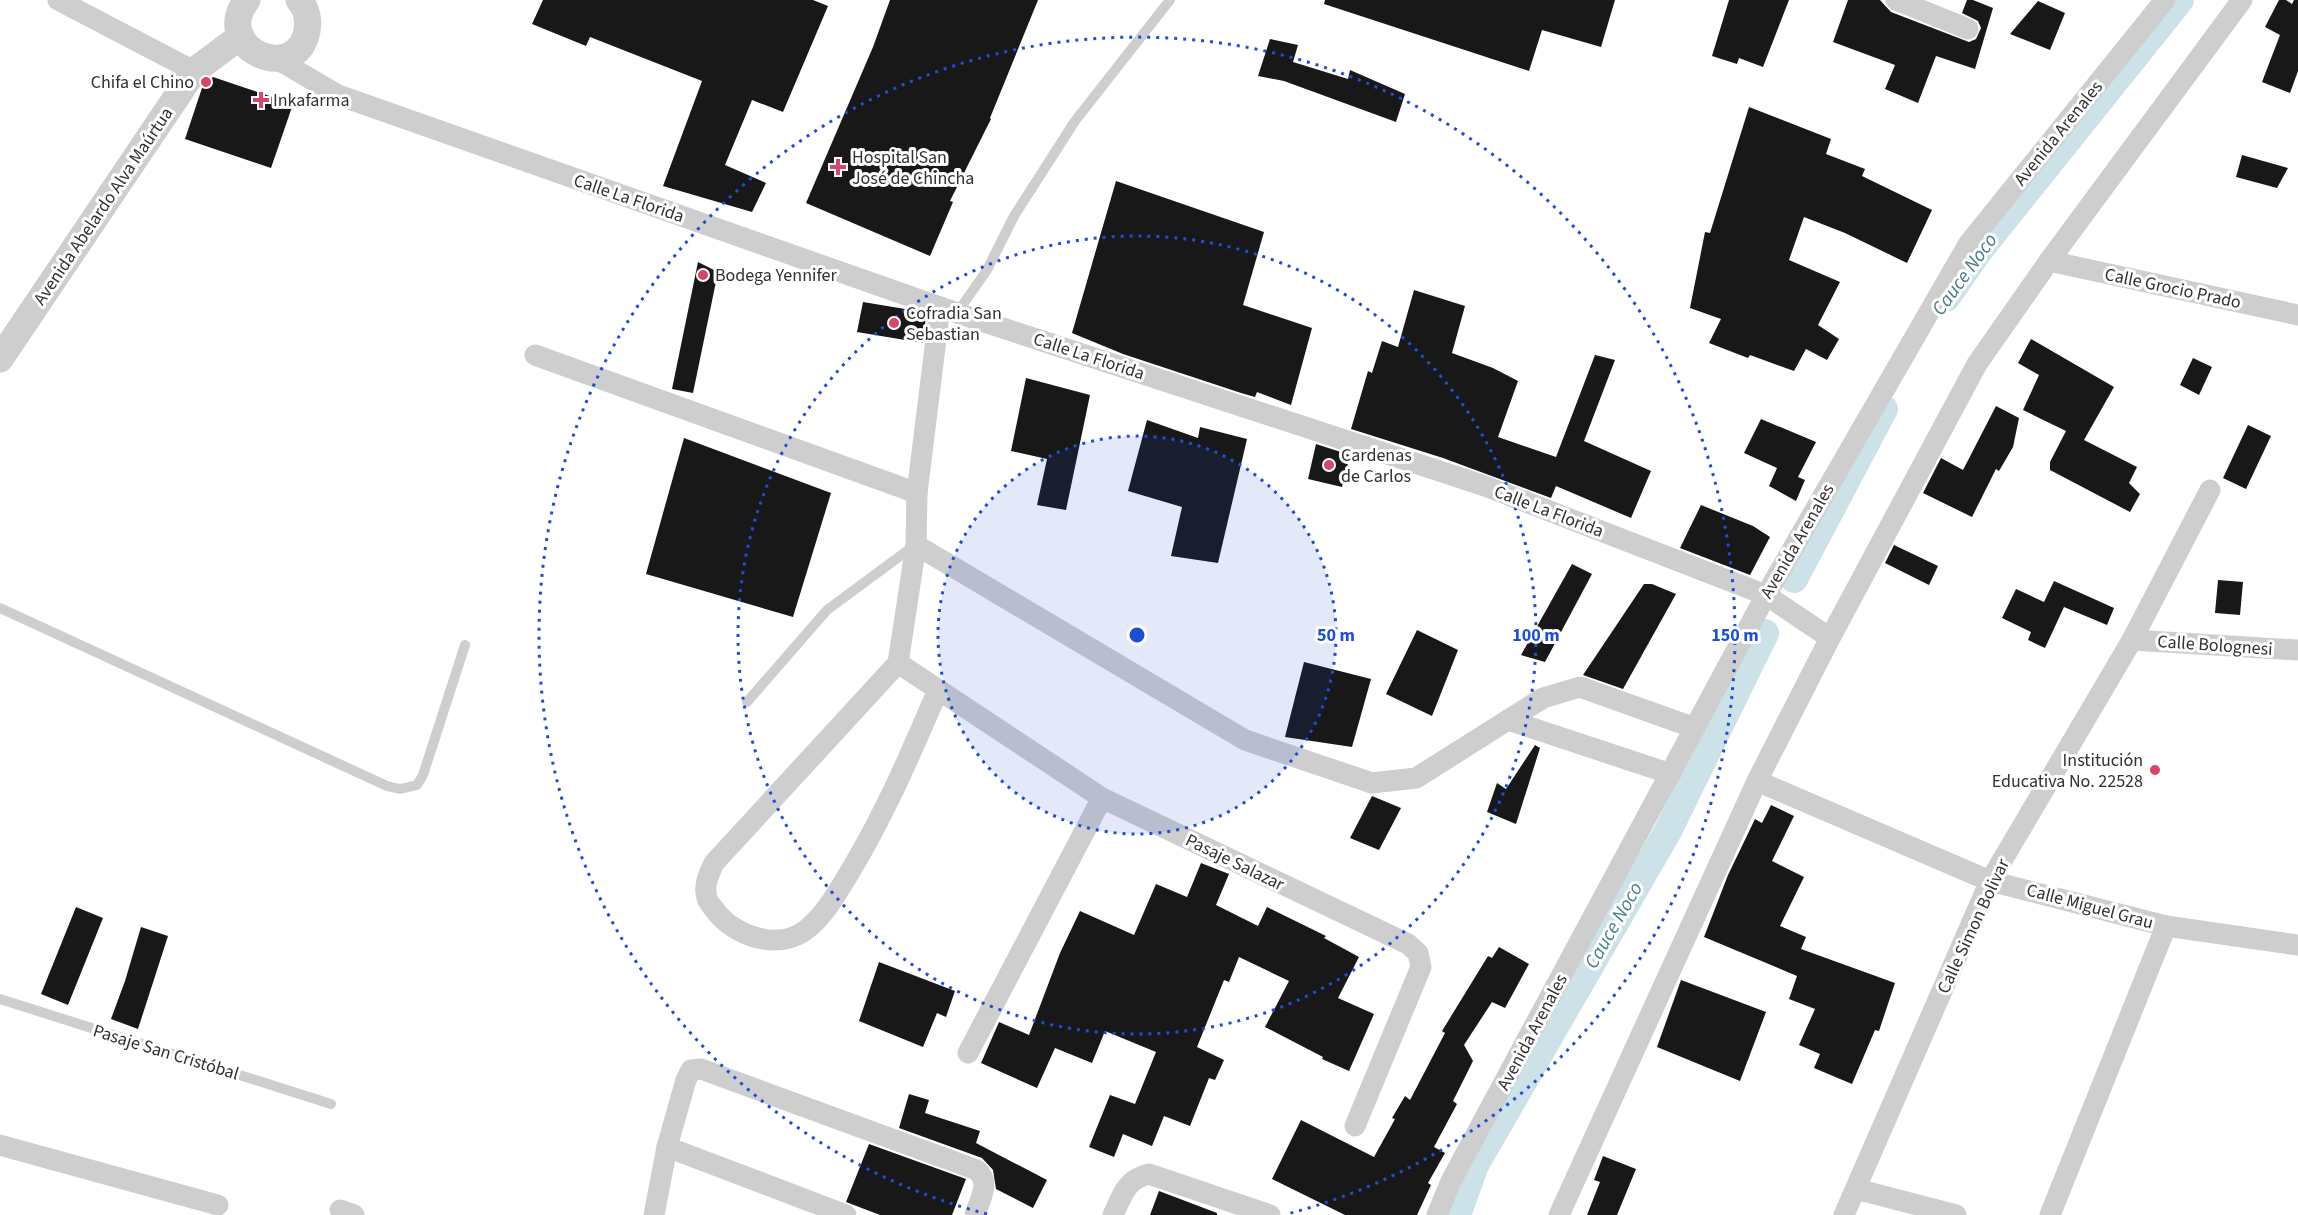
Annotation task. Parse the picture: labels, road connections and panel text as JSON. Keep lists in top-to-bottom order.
{
  "streets": {
    "street": [
      "Avenida Arenales",
      "Calle La Florida",
      "Avenida Abelardo Alva Maúrtua",
      "Calle Grocio Prado",
      "Calle Bolognesi",
      "Pasaje Salazar",
      "Calle Miguel Grau",
      "Calle Simon Bolivar"
    ],
    "lane": ["Pasaje San Cristóbal"]
  },
  "crossings": [
    ["Avenida Arenales", "Calle La Florida"],
    ["Calle Bolognesi", "Calle Simon Bolivar"],
    ["Calle Miguel Grau", "Calle Simon Bolivar"]
  ],
  "water": ["Cauce Noco"],
  "places": {
    "other": [
      "Chifa el Chino",
      "Bodega Yennifer",
      "Cofradia San Sebastian",
      "Cardenas de Carlos",
      "Institución Educativa No. 22528"
    ],
    "health": ["Inkafarma", "Hospital San José de Chincha"]
  },
  "rings": ["50 m", "100 m", "150 m"]
}
